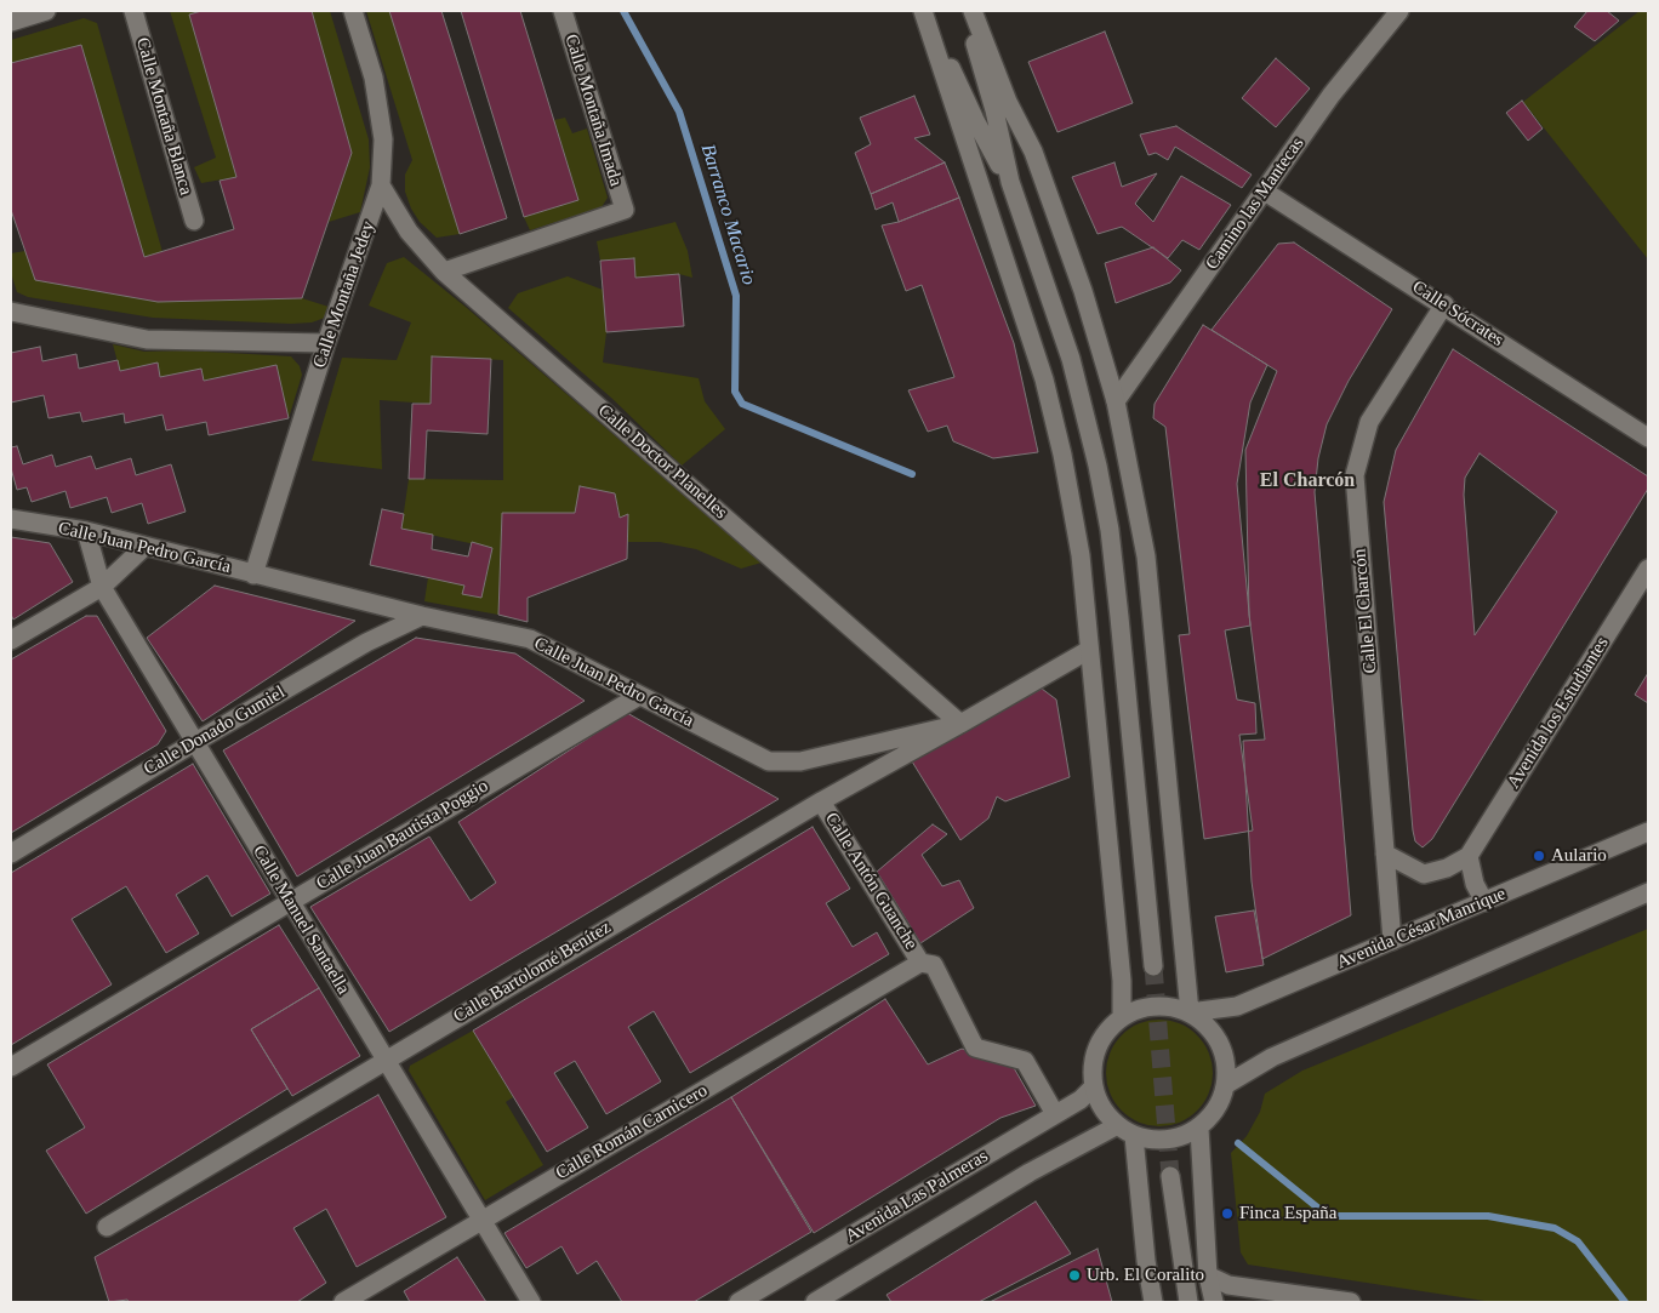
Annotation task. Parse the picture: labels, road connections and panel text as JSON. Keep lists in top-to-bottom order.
{
  "streets": {
    "street": [
      "Calle Montaña Imada",
      "Calle Montaña Blanca",
      "Camino las Mantecas",
      "Calle Montaña Jedey",
      "Calle Sócrates",
      "Calle Doctor Planelles",
      "Calle Juan Pedro García",
      "Calle El Charcón",
      "Avenida los Estudiantes",
      "Calle Donado Gumiel",
      "Calle Juan Bautista Poggio",
      "Calle Antón Guanche",
      "Calle Manuel Santaella",
      "Avenida César Manrique",
      "Calle Bartolomé Benítez",
      "Calle Román Carnicero",
      "Avenida Las Palmeras"
    ]
  },
  "crossings": [
    ["Calle Montaña Imada", "Calle Doctor Planelles"],
    ["Camino las Mantecas", "Calle Sócrates"],
    ["Calle Montaña Jedey", "Calle Doctor Planelles"],
    ["Calle Montaña Jedey", "Calle Juan Pedro García"],
    ["Calle Sócrates", "Calle El Charcón"],
    ["Calle Doctor Planelles", "Calle Juan Pedro García"],
    ["Calle Doctor Planelles", "Calle Bartolomé Benítez"],
    ["Calle Juan Pedro García", "Calle Donado Gumiel"],
    ["Calle Juan Pedro García", "Calle Juan Bautista Poggio"],
    ["Calle Juan Pedro García", "Calle Manuel Santaella"],
    ["Calle Juan Pedro García", "Calle Bartolomé Benítez"],
    ["Calle El Charcón", "Avenida César Manrique"],
    ["Calle Donado Gumiel", "Calle Manuel Santaella"],
    ["Calle Juan Bautista Poggio", "Calle Manuel Santaella"],
    ["Calle Antón Guanche", "Calle Bartolomé Benítez"],
    ["Calle Antón Guanche", "Calle Román Carnicero"],
    ["Calle Antón Guanche", "Avenida Las Palmeras"],
    ["Calle Manuel Santaella", "Calle Bartolomé Benítez"],
    ["Calle Manuel Santaella", "Calle Román Carnicero"],
    ["Avenida César Manrique", "Avenida Las Palmeras"]
  ],
  "districts": ["El Charcón"],
  "water": ["Barranco Macario"],
  "places": ["Aulario", "Finca España", "Urb. El Coralito"]
}
